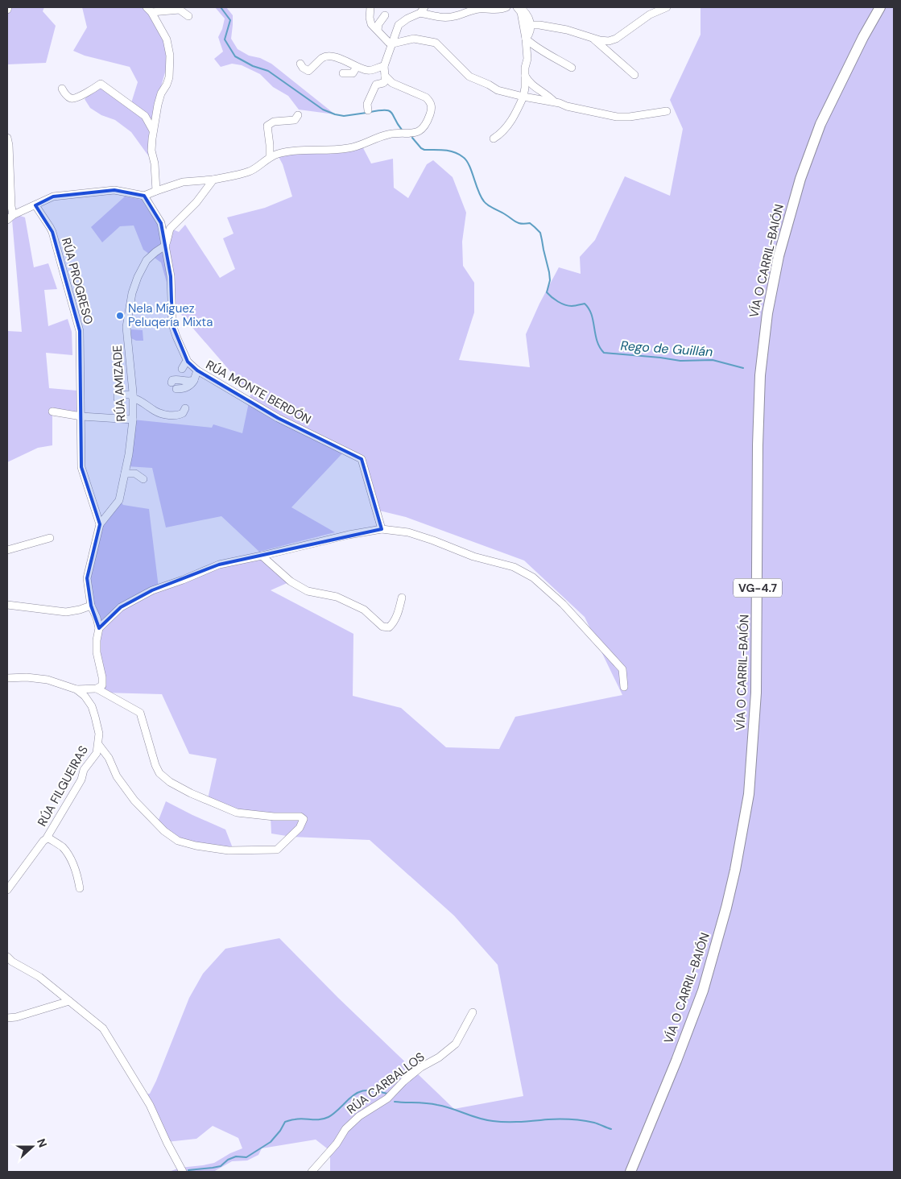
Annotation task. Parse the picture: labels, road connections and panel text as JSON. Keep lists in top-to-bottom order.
{
  "streets": {
    "highway": ["VÍA O CARRIL-BAIÓN", "VG-4.7"],
    "street": [
      "RÚA PROGRESO",
      "RÚA AMIZADE",
      "RÚA MONTE BERDÓN",
      "RÚA FILGUEIRAS",
      "RÚA CARBALLOS"
    ]
  },
  "crossings": [
    ["RÚA PROGRESO", "RÚA AMIZADE"],
    ["RÚA AMIZADE", "RÚA MONTE BERDÓN"]
  ],
  "water": ["Rego de Guillán"],
  "places": ["Nela Míguez Peluqería Mixta"],
  "north": "right"
}
